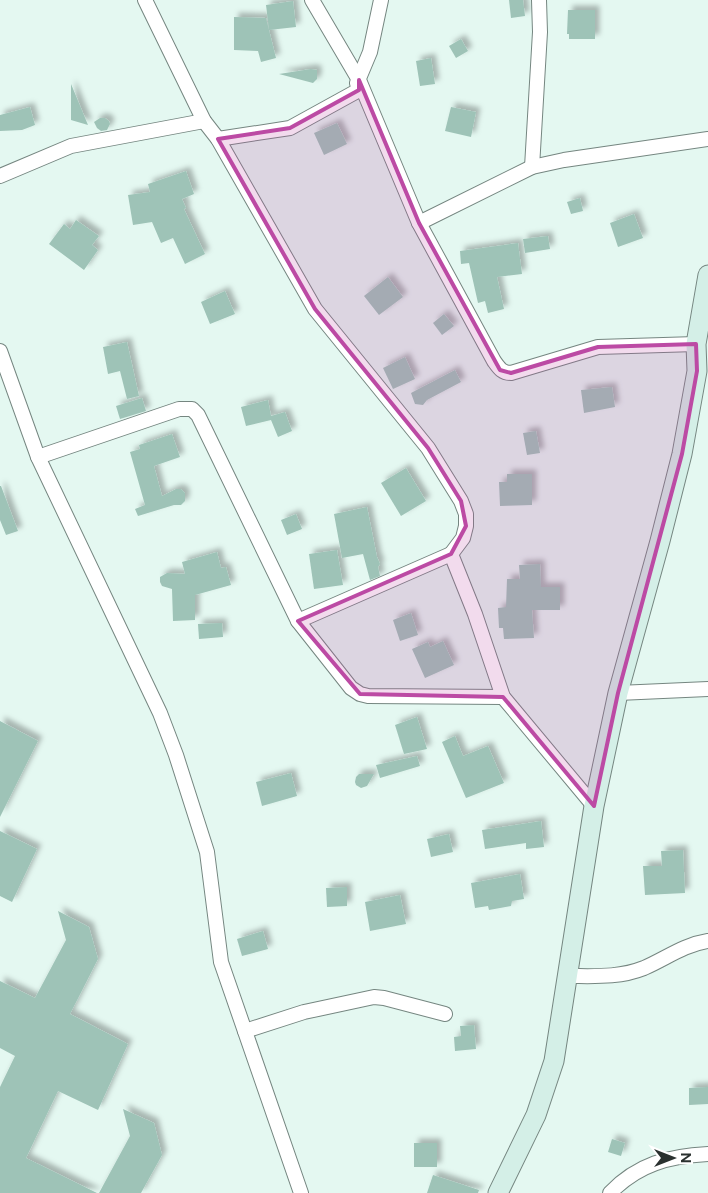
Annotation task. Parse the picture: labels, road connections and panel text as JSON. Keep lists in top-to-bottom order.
{
  "north": "right"
}
